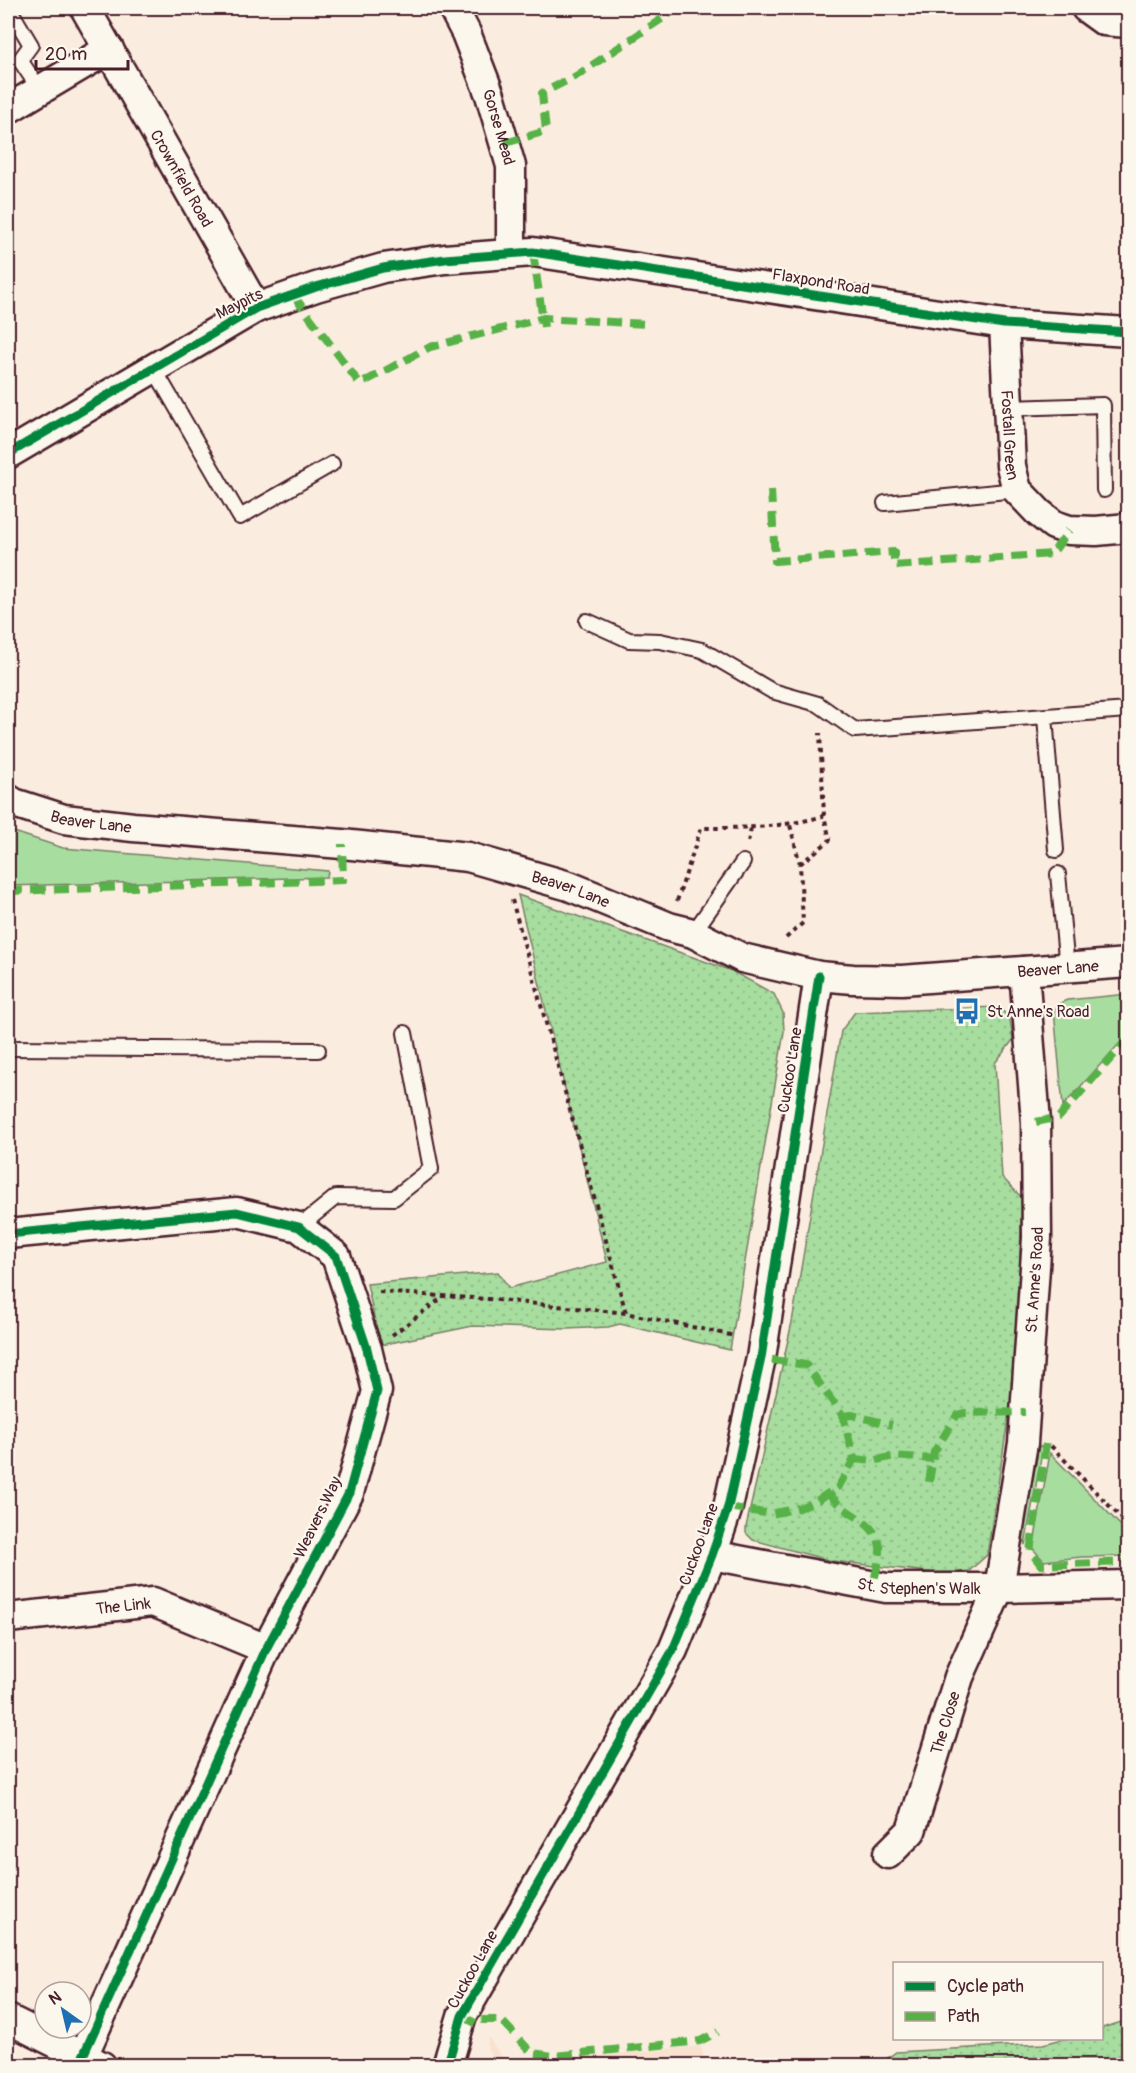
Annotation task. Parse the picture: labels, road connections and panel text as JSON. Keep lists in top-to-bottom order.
{
  "streets": {
    "street": [
      "Gorse Mead",
      "Crownfield Road",
      "Flaxpond Road",
      "Maypits",
      "Fostall Green",
      "Beaver Lane",
      "Cuckoo Lane",
      "St. Anne's Road",
      "Weavers Way",
      "St. Stephen's Walk",
      "The Link",
      "The Close"
    ]
  },
  "crossings": [
    ["Gorse Mead", "Flaxpond Road"],
    ["Gorse Mead", "Maypits"],
    ["Crownfield Road", "Maypits"],
    ["Flaxpond Road", "Maypits"],
    ["Flaxpond Road", "Fostall Green"],
    ["Beaver Lane", "Cuckoo Lane"],
    ["Beaver Lane", "St. Anne's Road"],
    ["Cuckoo Lane", "St. Stephen's Walk"],
    ["St. Anne's Road", "St. Stephen's Walk"],
    ["St. Anne's Road", "The Close"],
    ["Weavers Way", "The Link"],
    ["St. Stephen's Walk", "The Close"]
  ],
  "places": {
    "bus stop": ["St Anne's Road"]
  },
  "legend": ["Cycle path", "Path"],
  "scale_bar": "20 m",
  "north": "top left"
}
